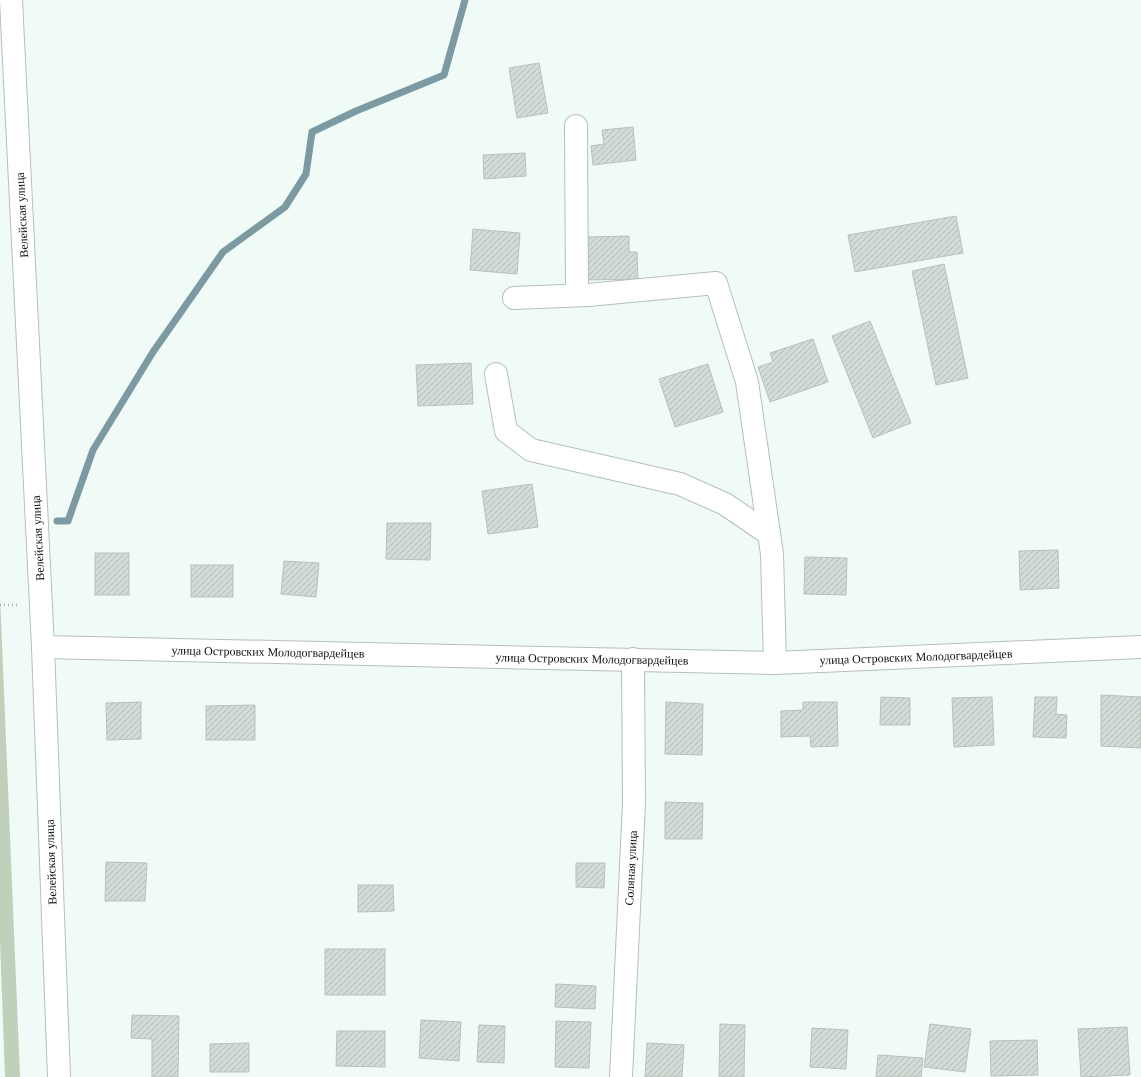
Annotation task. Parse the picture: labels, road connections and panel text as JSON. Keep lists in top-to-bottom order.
{
  "streets": {
    "street": ["Велейская улица", "улица Островских Молодогвардейцев", "Соляная улица"]
  },
  "crossings": [
    ["Велейская улица", "улица Островских Молодогвардейцев"],
    ["улица Островских Молодогвардейцев", "Соляная улица"]
  ]
}
